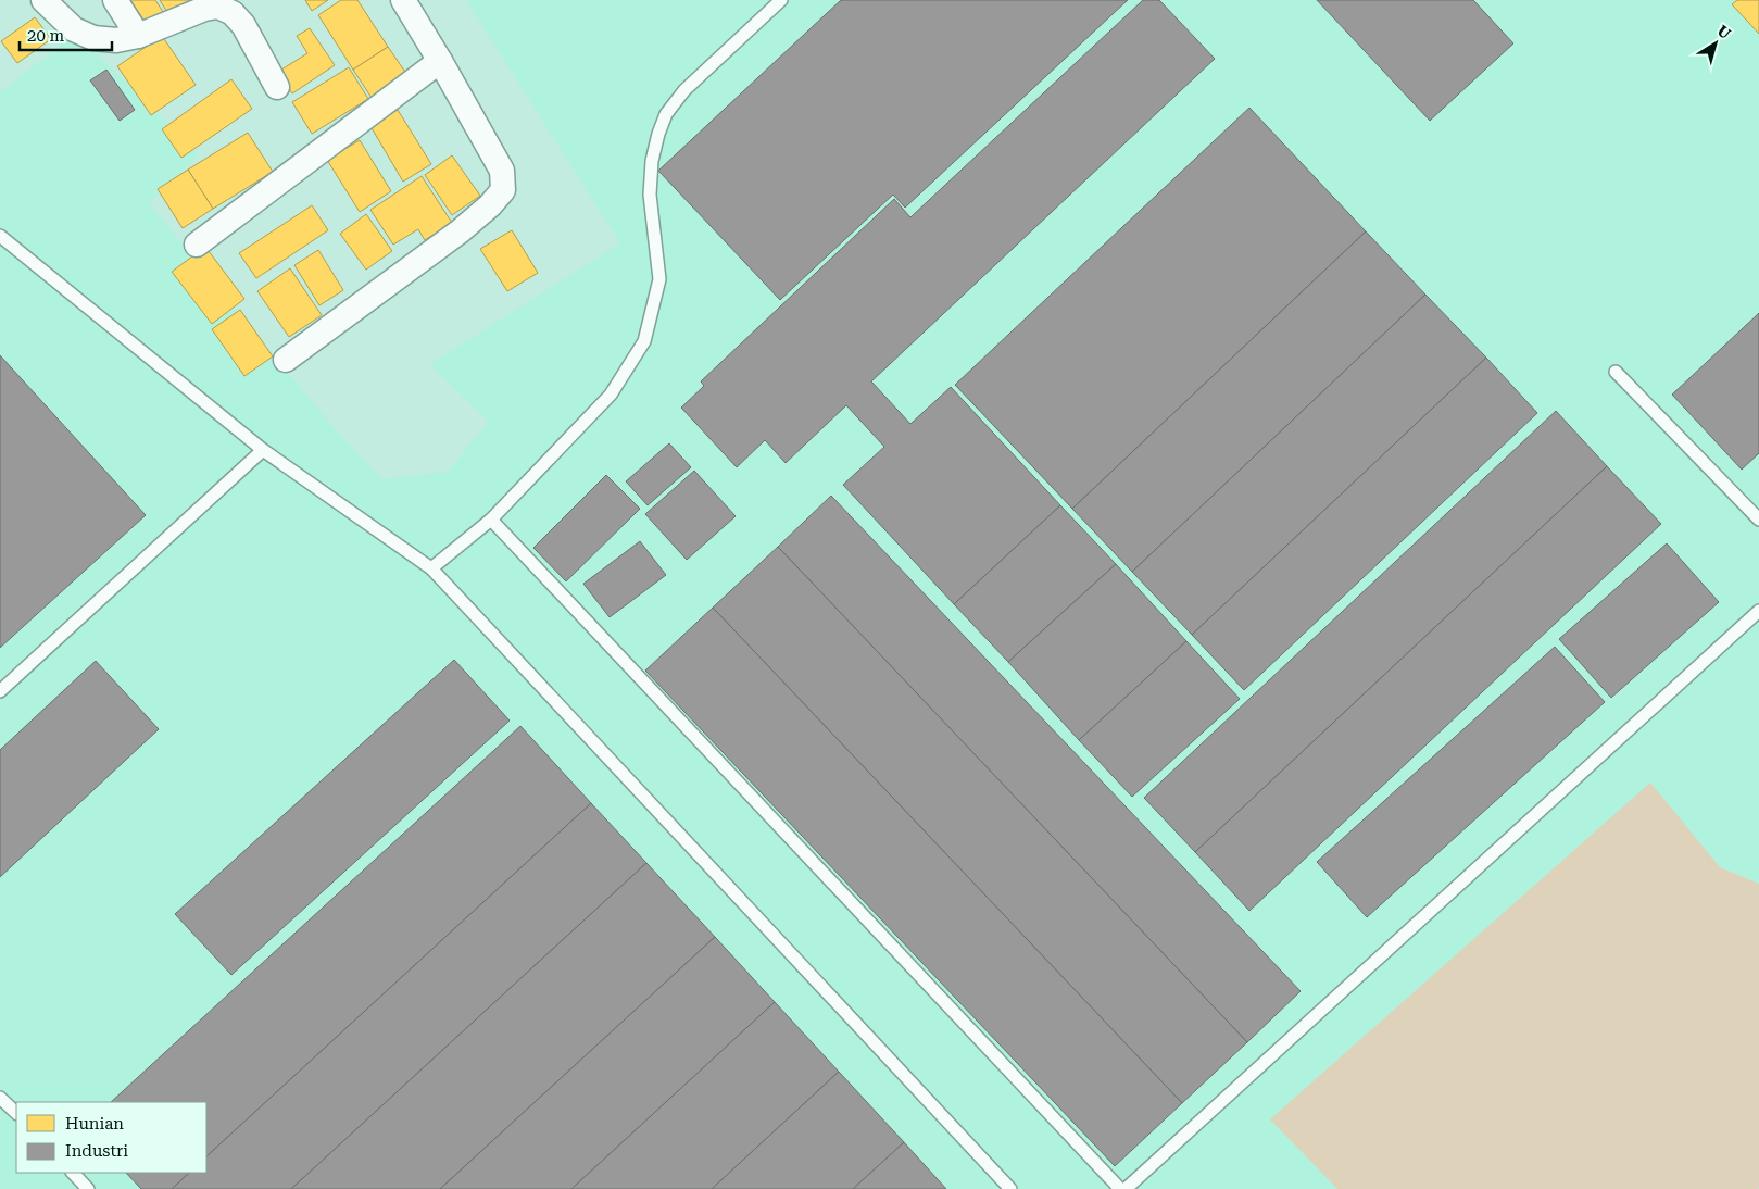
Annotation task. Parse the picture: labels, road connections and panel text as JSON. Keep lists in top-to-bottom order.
{
  "legend": ["Hunian", "Industri"],
  "scale_bar": "20 m",
  "north": "top right"
}
